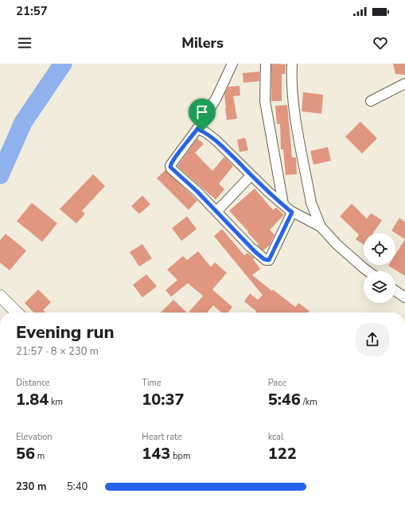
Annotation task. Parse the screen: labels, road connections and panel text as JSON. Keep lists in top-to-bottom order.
{
  "page": {
    "status": "21:57",
    "header": "Milers",
    "heading": ["Evening run", "21:57 · 8 × 230 m"],
    "stats": [
      ["Distance", "1.84 km"],
      ["Time", "10:37"],
      ["Pace", "5:46 /km"],
      ["Elevation", "56 m"],
      ["Heart rate", "143 bpm"],
      ["kcal", "122"]
    ],
    "list": [
      {
        "name": "230 m",
        "note": "5:40"
      }
    ]
  }
}
